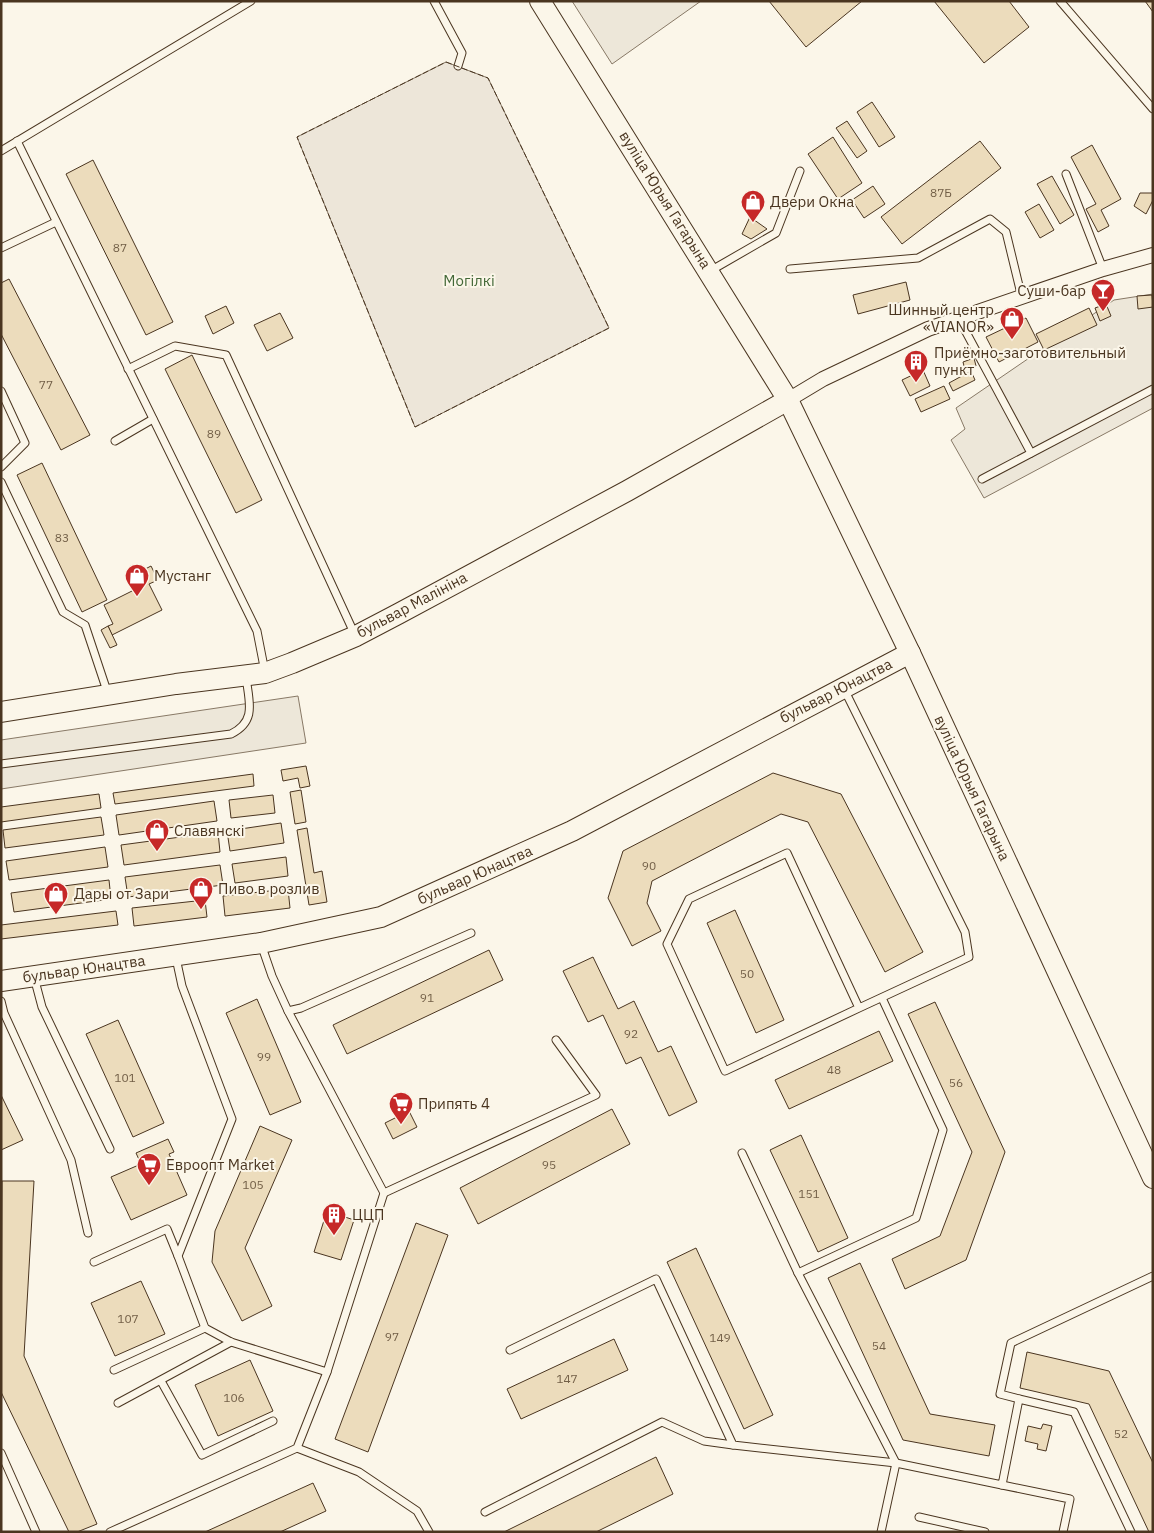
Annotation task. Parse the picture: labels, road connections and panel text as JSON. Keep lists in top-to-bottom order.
{
  "streets": {
    "main road": ["вуліца Юрыя Гагарына", "бульвар Малініна", "бульвар Юнацтва"]
  },
  "crossings": [
    ["вуліца Юрыя Гагарына", "бульвар Малініна"],
    ["вуліца Юрыя Гагарына", "бульвар Юнацтва"]
  ],
  "parks": ["Могілкі"],
  "places": {
    "shop": [
      "Двери Окна",
      "Шинный центр «VIANOR»",
      "Мустанг",
      "Славянскі",
      "Пиво в розлив",
      "Дары от Зари"
    ],
    "bar": ["Суши-бар"],
    "building": ["Приёмно-заготовительный пункт", "ЦЦП"],
    "supermarket": ["Припять 4", "Евроопт Market"]
  },
  "house_numbers": [
    "87Б",
    "87",
    "77",
    "89",
    "83",
    "90",
    "50",
    "91",
    "92",
    "99",
    "48",
    "101",
    "56",
    "95",
    "105",
    "151",
    "107",
    "97",
    "149",
    "54",
    "147",
    "106",
    "52"
  ]
}
